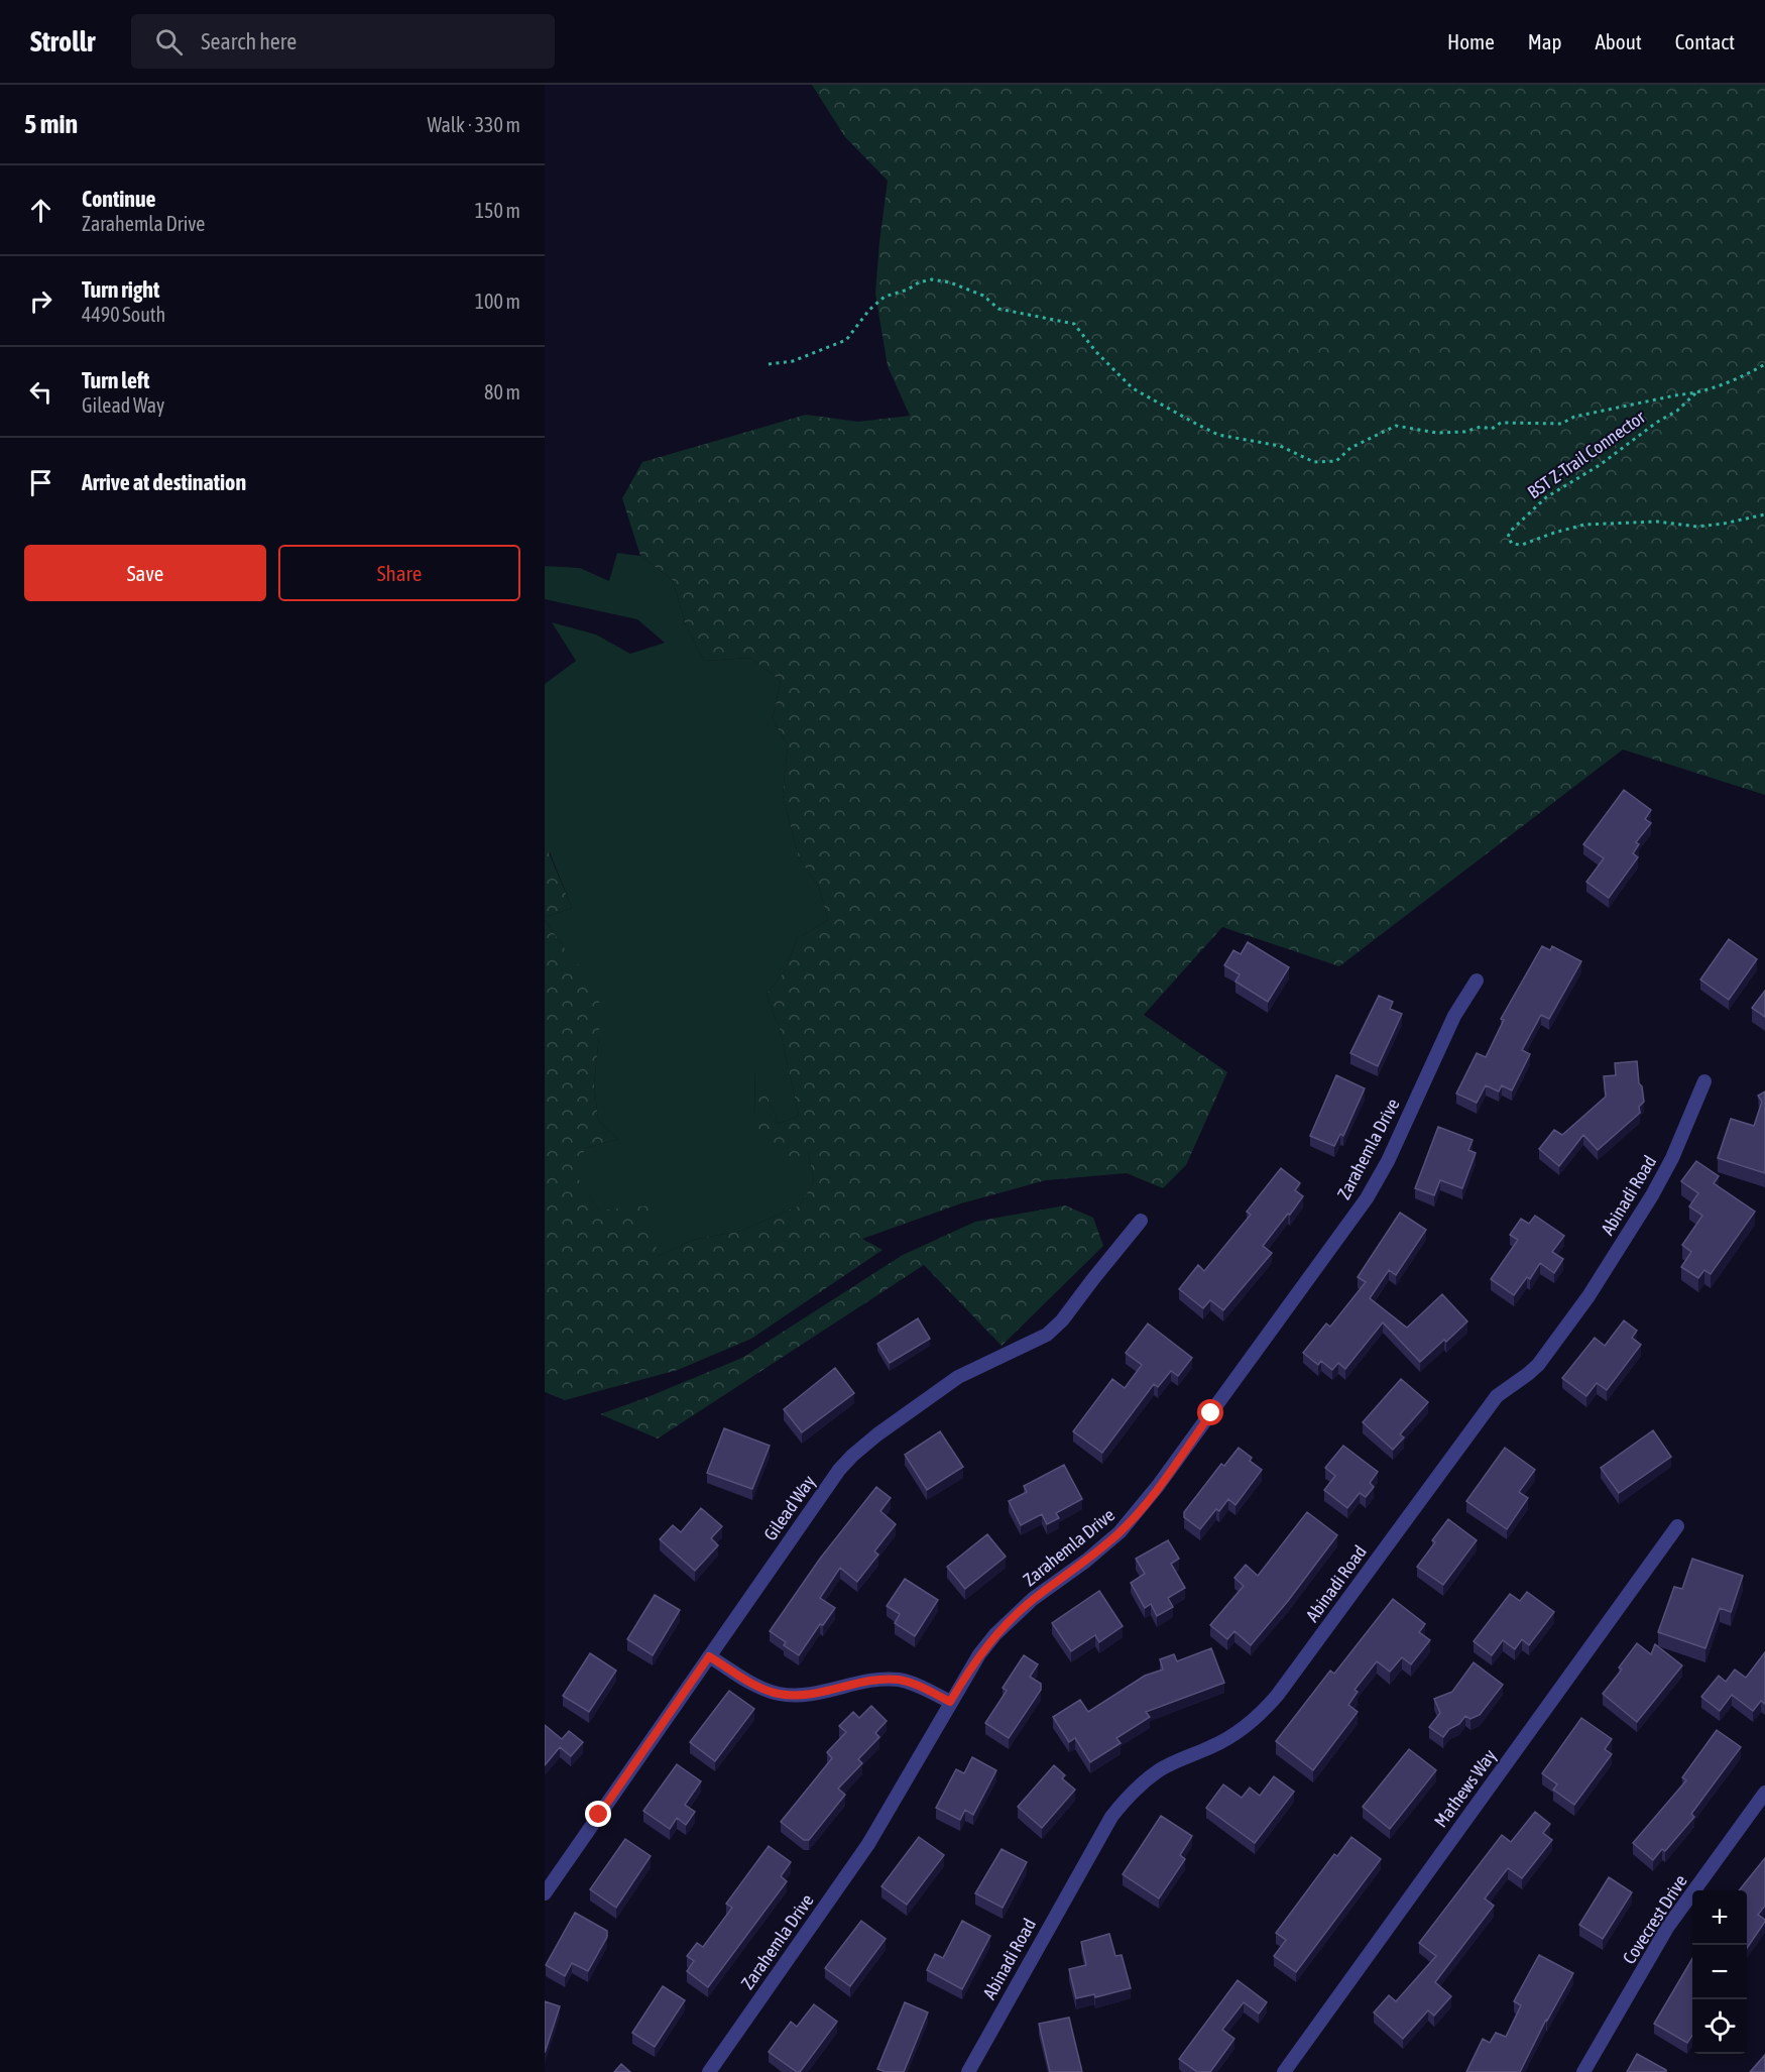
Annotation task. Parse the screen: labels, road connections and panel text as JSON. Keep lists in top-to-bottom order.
{
  "streets": {
    "street": [
      "Zarahemla Drive",
      "Abinadi Road",
      "Gilead Way",
      "Mathews Way",
      "Covecrest Drive"
    ],
    "path": ["BST Z-Trail Connector"]
  },
  "page": {
    "header": "Strollr",
    "search": "Search here",
    "nav": [
      "Home",
      "Map",
      "About",
      "Contact"
    ],
    "heading": ["5 min", "Walk · 330 m"],
    "list": [
      ["Continue", "Zarahemla Drive", "150 m"],
      ["Turn right", "4490 South", "100 m"],
      ["Turn left", "Gilead Way", "80 m"],
      "Arrive at destination"
    ],
    "buttons": ["Save", "Share"],
    "map_buttons": ["+", "−"]
  }
}
